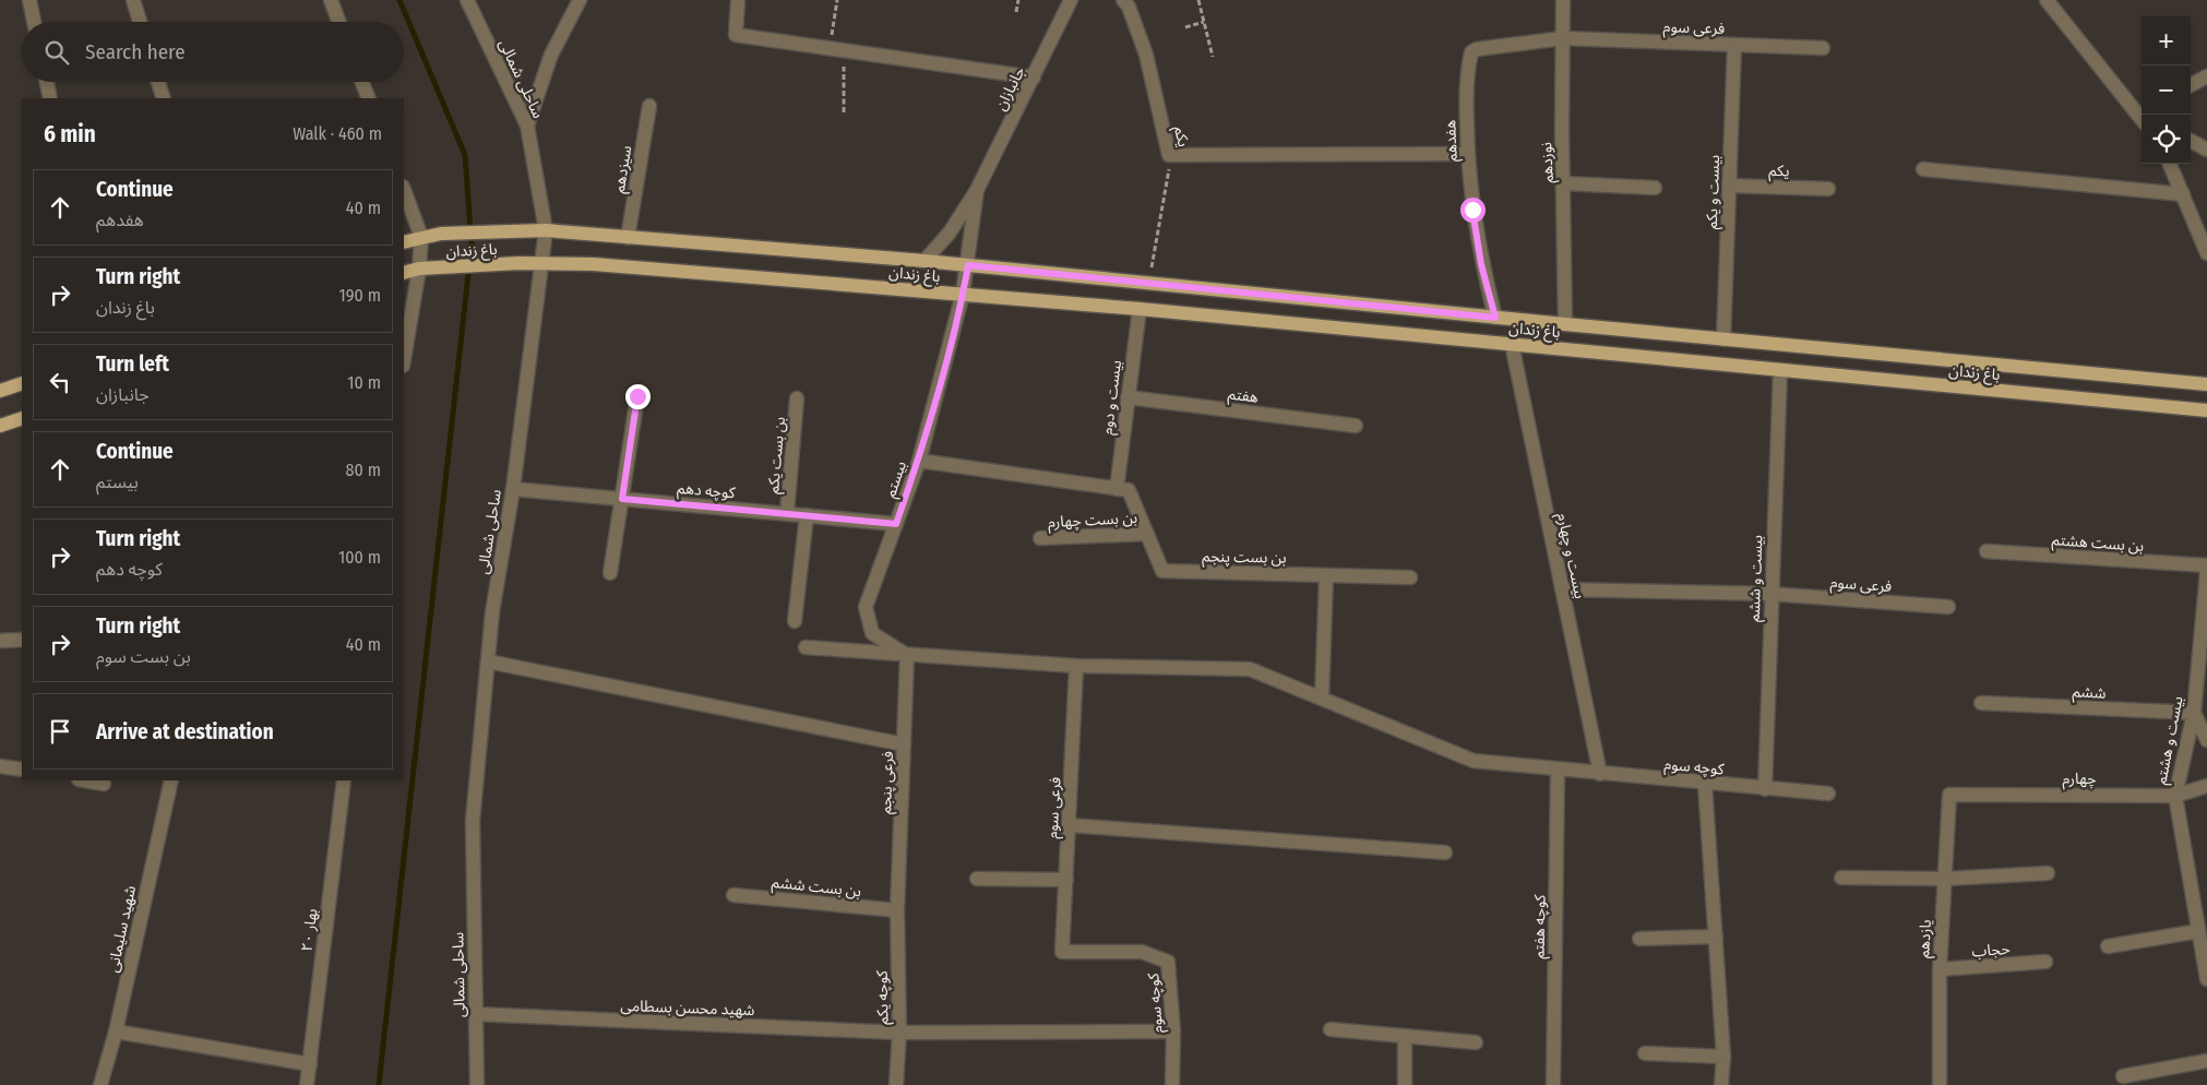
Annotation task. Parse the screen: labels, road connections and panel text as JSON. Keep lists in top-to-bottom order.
{
  "streets": {
    "main road": ["باغ زندان"],
    "street": [
      "فرعی سوم",
      "ساحلی شمالی",
      "جانبازان",
      "یکم",
      "هفدهم",
      "نوزدهم",
      "سیزدهم",
      "بیست و یکم",
      "هفتم",
      "بیست و دوم",
      "بن بست یکم",
      "بیستم",
      "کوچه دهم",
      "بن بست چهارم",
      "بن بست هشتم",
      "بیست و چهارم",
      "بن بست پنجم",
      "بیست و ششم",
      "ششم",
      "بیست و هشتم",
      "کوچه سوم",
      "چهارم",
      "فرعی پنجم",
      "بن بست ششم",
      "کوچه هفتم",
      "شهید سلیمانی",
      "بهار ۲۰",
      "یازدهم",
      "حجاب",
      "کوچه یکم",
      "شهید محسن بسطامی"
    ]
  },
  "crossings": [
    ["فرعی سوم", "هفدهم"],
    ["فرعی سوم", "نوزدهم"],
    ["فرعی سوم", "بیست و یکم"],
    ["فرعی سوم", "بیست و چهارم"],
    ["فرعی سوم", "بیست و ششم"],
    ["فرعی سوم", "کوچه سوم"],
    ["ساحلی شمالی", "باغ زندان"],
    ["ساحلی شمالی", "کوچه دهم"],
    ["ساحلی شمالی", "شهید محسن بسطامی"],
    ["جانبازان", "باغ زندان"],
    ["جانبازان", "بیستم"],
    ["یکم", "بیست و یکم"],
    ["یکم", "باغ زندان"],
    ["هفدهم", "نوزدهم"],
    ["هفدهم", "باغ زندان"],
    ["نوزدهم", "باغ زندان"],
    ["سیزدهم", "باغ زندان"],
    ["بیست و یکم", "باغ زندان"],
    ["باغ زندان", "بیست و دوم"],
    ["باغ زندان", "بیستم"],
    ["باغ زندان", "بیست و چهارم"],
    ["باغ زندان", "بیست و ششم"],
    ["هفتم", "بیست و دوم"],
    ["بن بست یکم", "کوچه دهم"],
    ["بیستم", "کوچه دهم"],
    ["بیستم", "کوچه سوم"],
    ["بیستم", "فرعی پنجم"],
    ["بن بست چهارم", "بن بست پنجم"],
    ["بیست و چهارم", "کوچه سوم"],
    ["بیست و ششم", "کوچه سوم"],
    ["ششم", "بیست و هشتم"],
    ["بیست و هشتم", "چهارم"],
    ["کوچه سوم", "فرعی پنجم"],
    ["کوچه سوم", "کوچه هفتم"],
    ["کوچه سوم", "شهید محسن بسطامی"],
    ["چهارم", "یازدهم"],
    ["فرعی پنجم", "بن بست ششم"],
    ["فرعی پنجم", "کوچه یکم"],
    ["بن بست ششم", "کوچه یکم"],
    ["یازدهم", "حجاب"],
    ["کوچه یکم", "شهید محسن بسطامی"]
  ],
  "page": {
    "map_buttons": ["+", "−"],
    "search": "Search here",
    "heading": ["6 min", "Walk · 460 m"],
    "list": [
      ["Continue", "هفدهم", "40 m"],
      ["Turn right", "باغ زندان", "190 m"],
      ["Turn left", "جانبازان", "10 m"],
      ["Continue", "بیستم", "80 m"],
      ["Turn right", "کوچه دهم", "100 m"],
      ["Turn right", "بن بست سوم", "40 m"],
      "Arrive at destination"
    ]
  }
}
